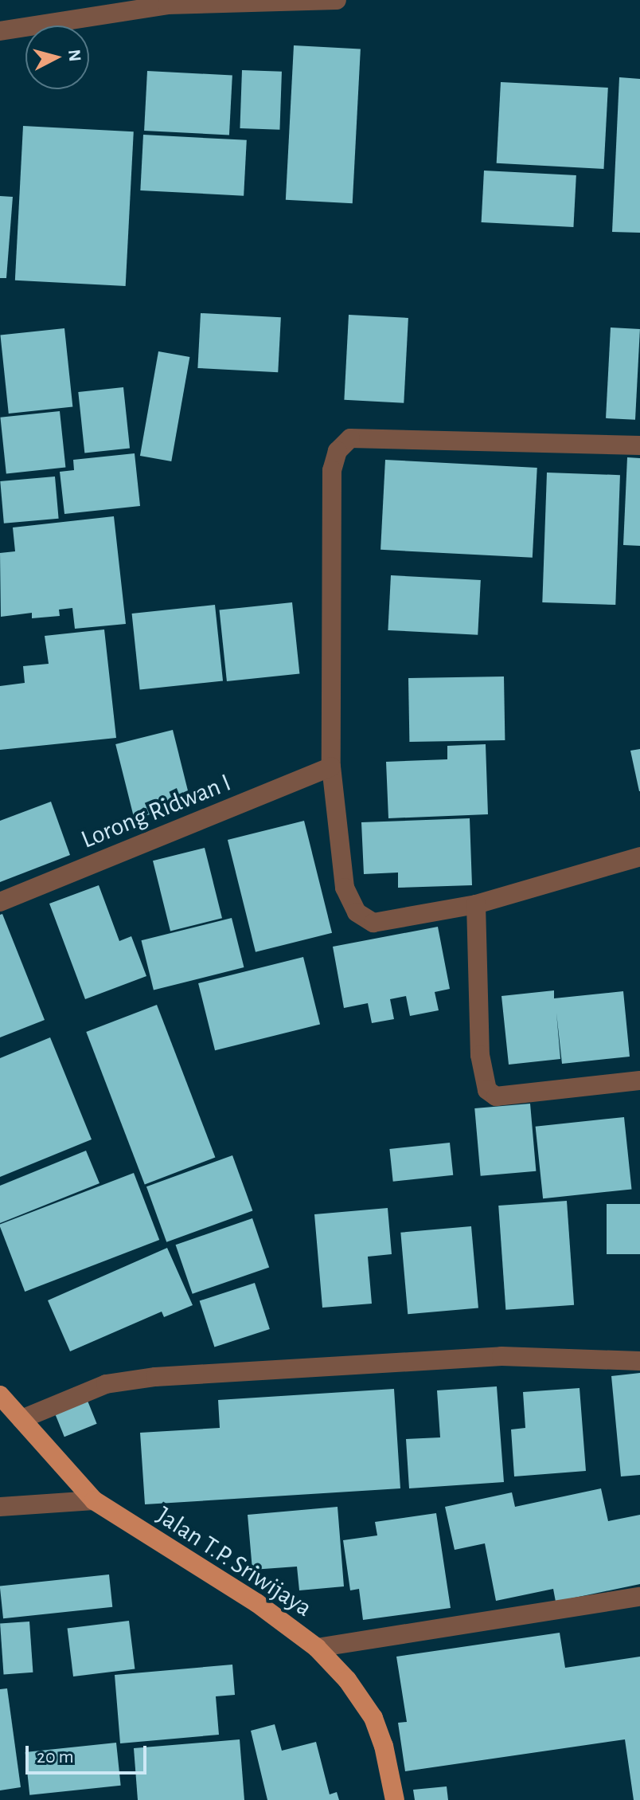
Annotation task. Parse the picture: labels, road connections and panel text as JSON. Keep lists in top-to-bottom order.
{
  "streets": {
    "main road": ["Jalan T.P. Sriwijaya"],
    "street": ["Lorong Ridwan I"]
  },
  "scale_bar": "20 m",
  "north": "right"
}
